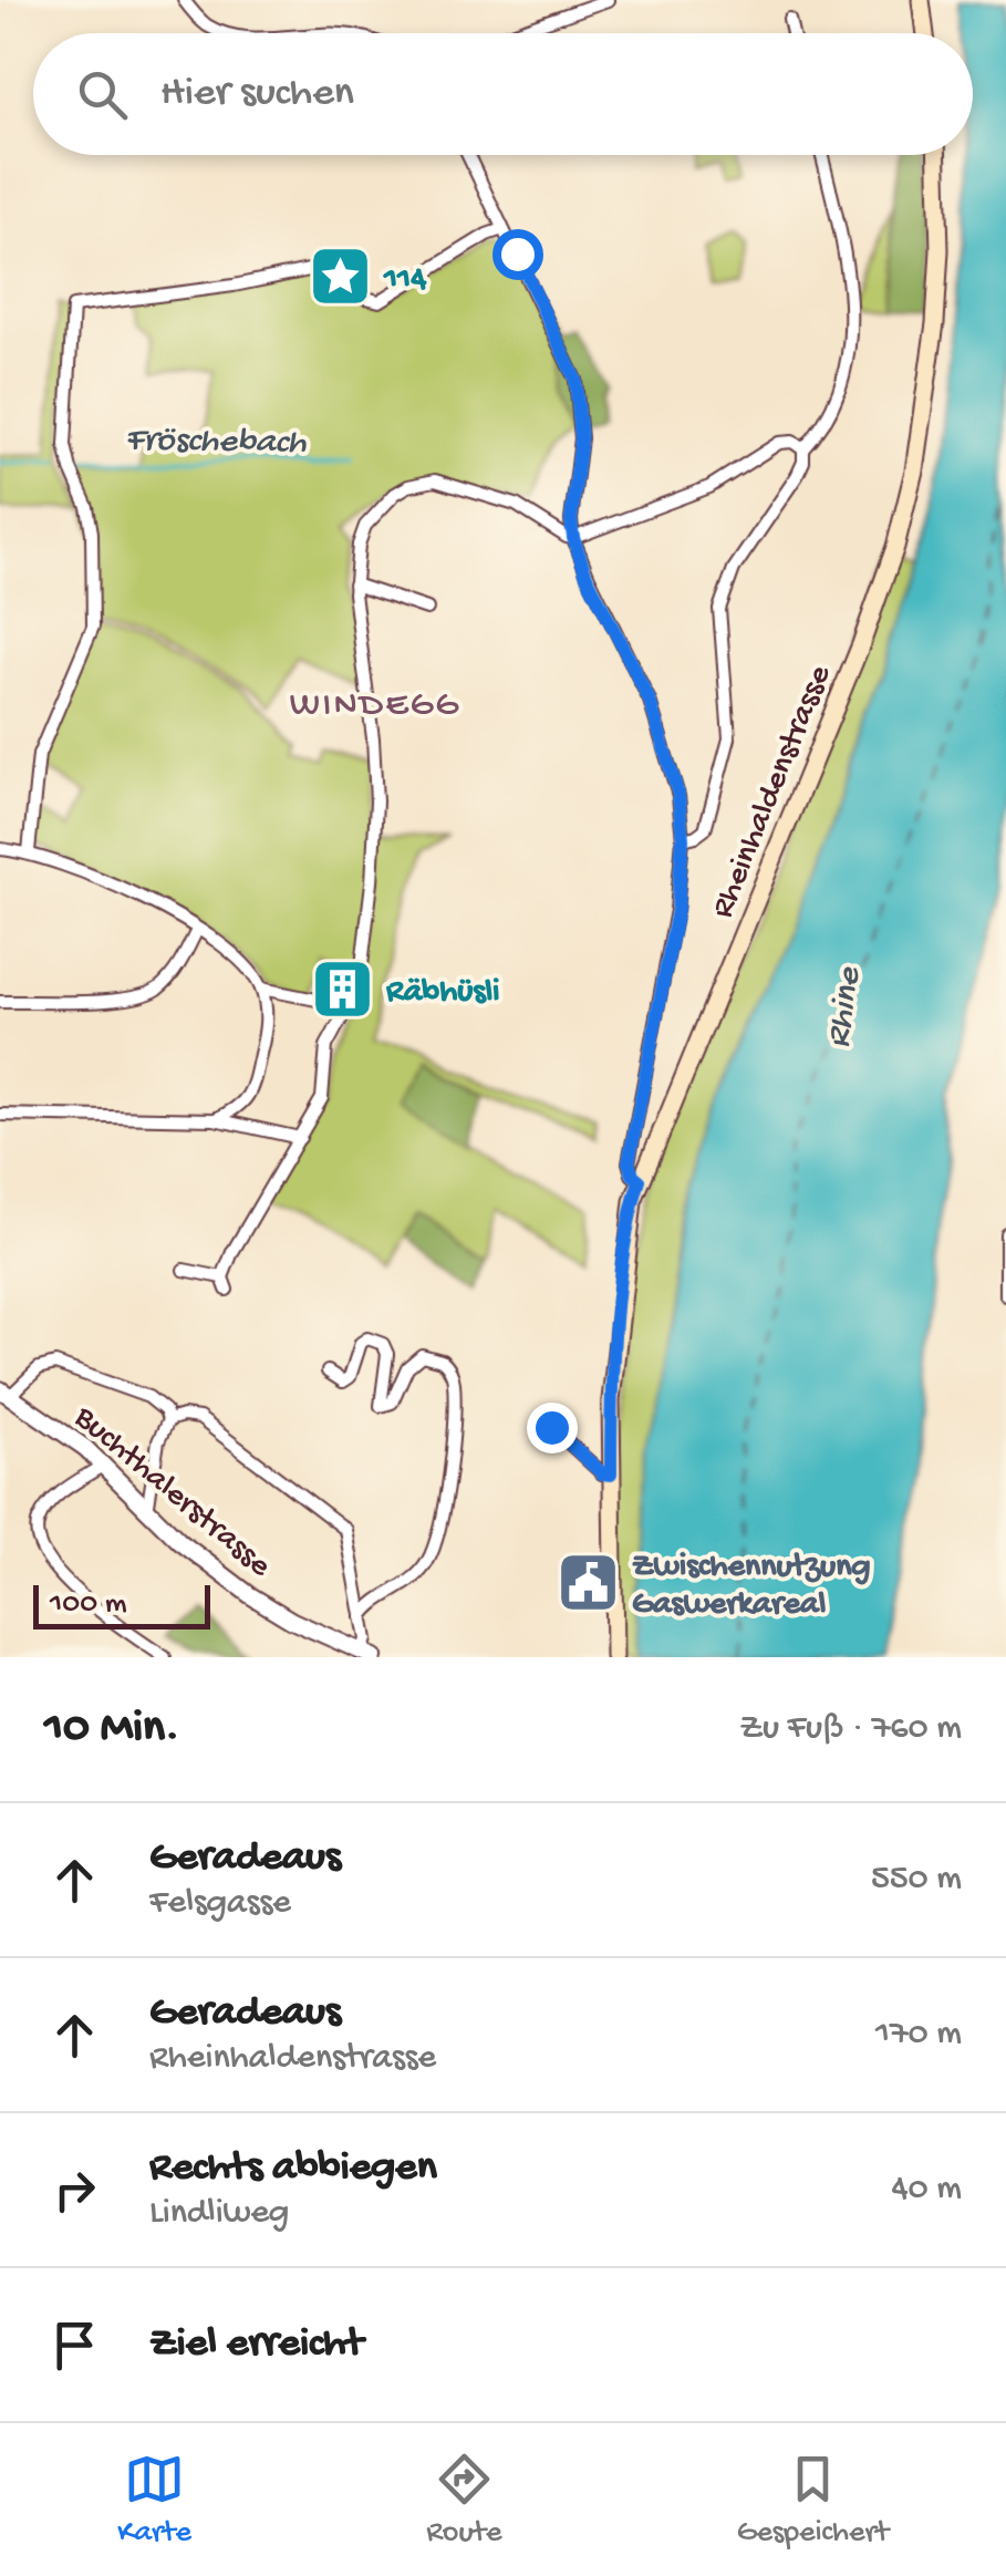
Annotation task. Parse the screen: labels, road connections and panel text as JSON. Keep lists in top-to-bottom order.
{
  "streets": {
    "main road": ["Rheinhaldenstrasse"],
    "street": ["Buchthalerstrasse"]
  },
  "districts": ["WINDEGG"],
  "water": ["Fröschebach", "Rhine"],
  "places": {
    "place": ["114"],
    "building": ["Räbhüsli"],
    "public building": ["Zwischennutzung Gaswerkareal"]
  },
  "scale_bar": "100 m",
  "page": {
    "search": "Hier suchen",
    "scale": "100 m",
    "heading": ["10 Min.", "Zu Fuß · 760 m"],
    "list": [
      ["Geradeaus", "Felsgasse", "550 m"],
      ["Geradeaus", "Rheinhaldenstrasse", "170 m"],
      ["Rechts abbiegen", "Lindliweg", "40 m"],
      "Ziel erreicht"
    ],
    "nav": ["Karte", "Route", "Gespeichert"]
  }
}
